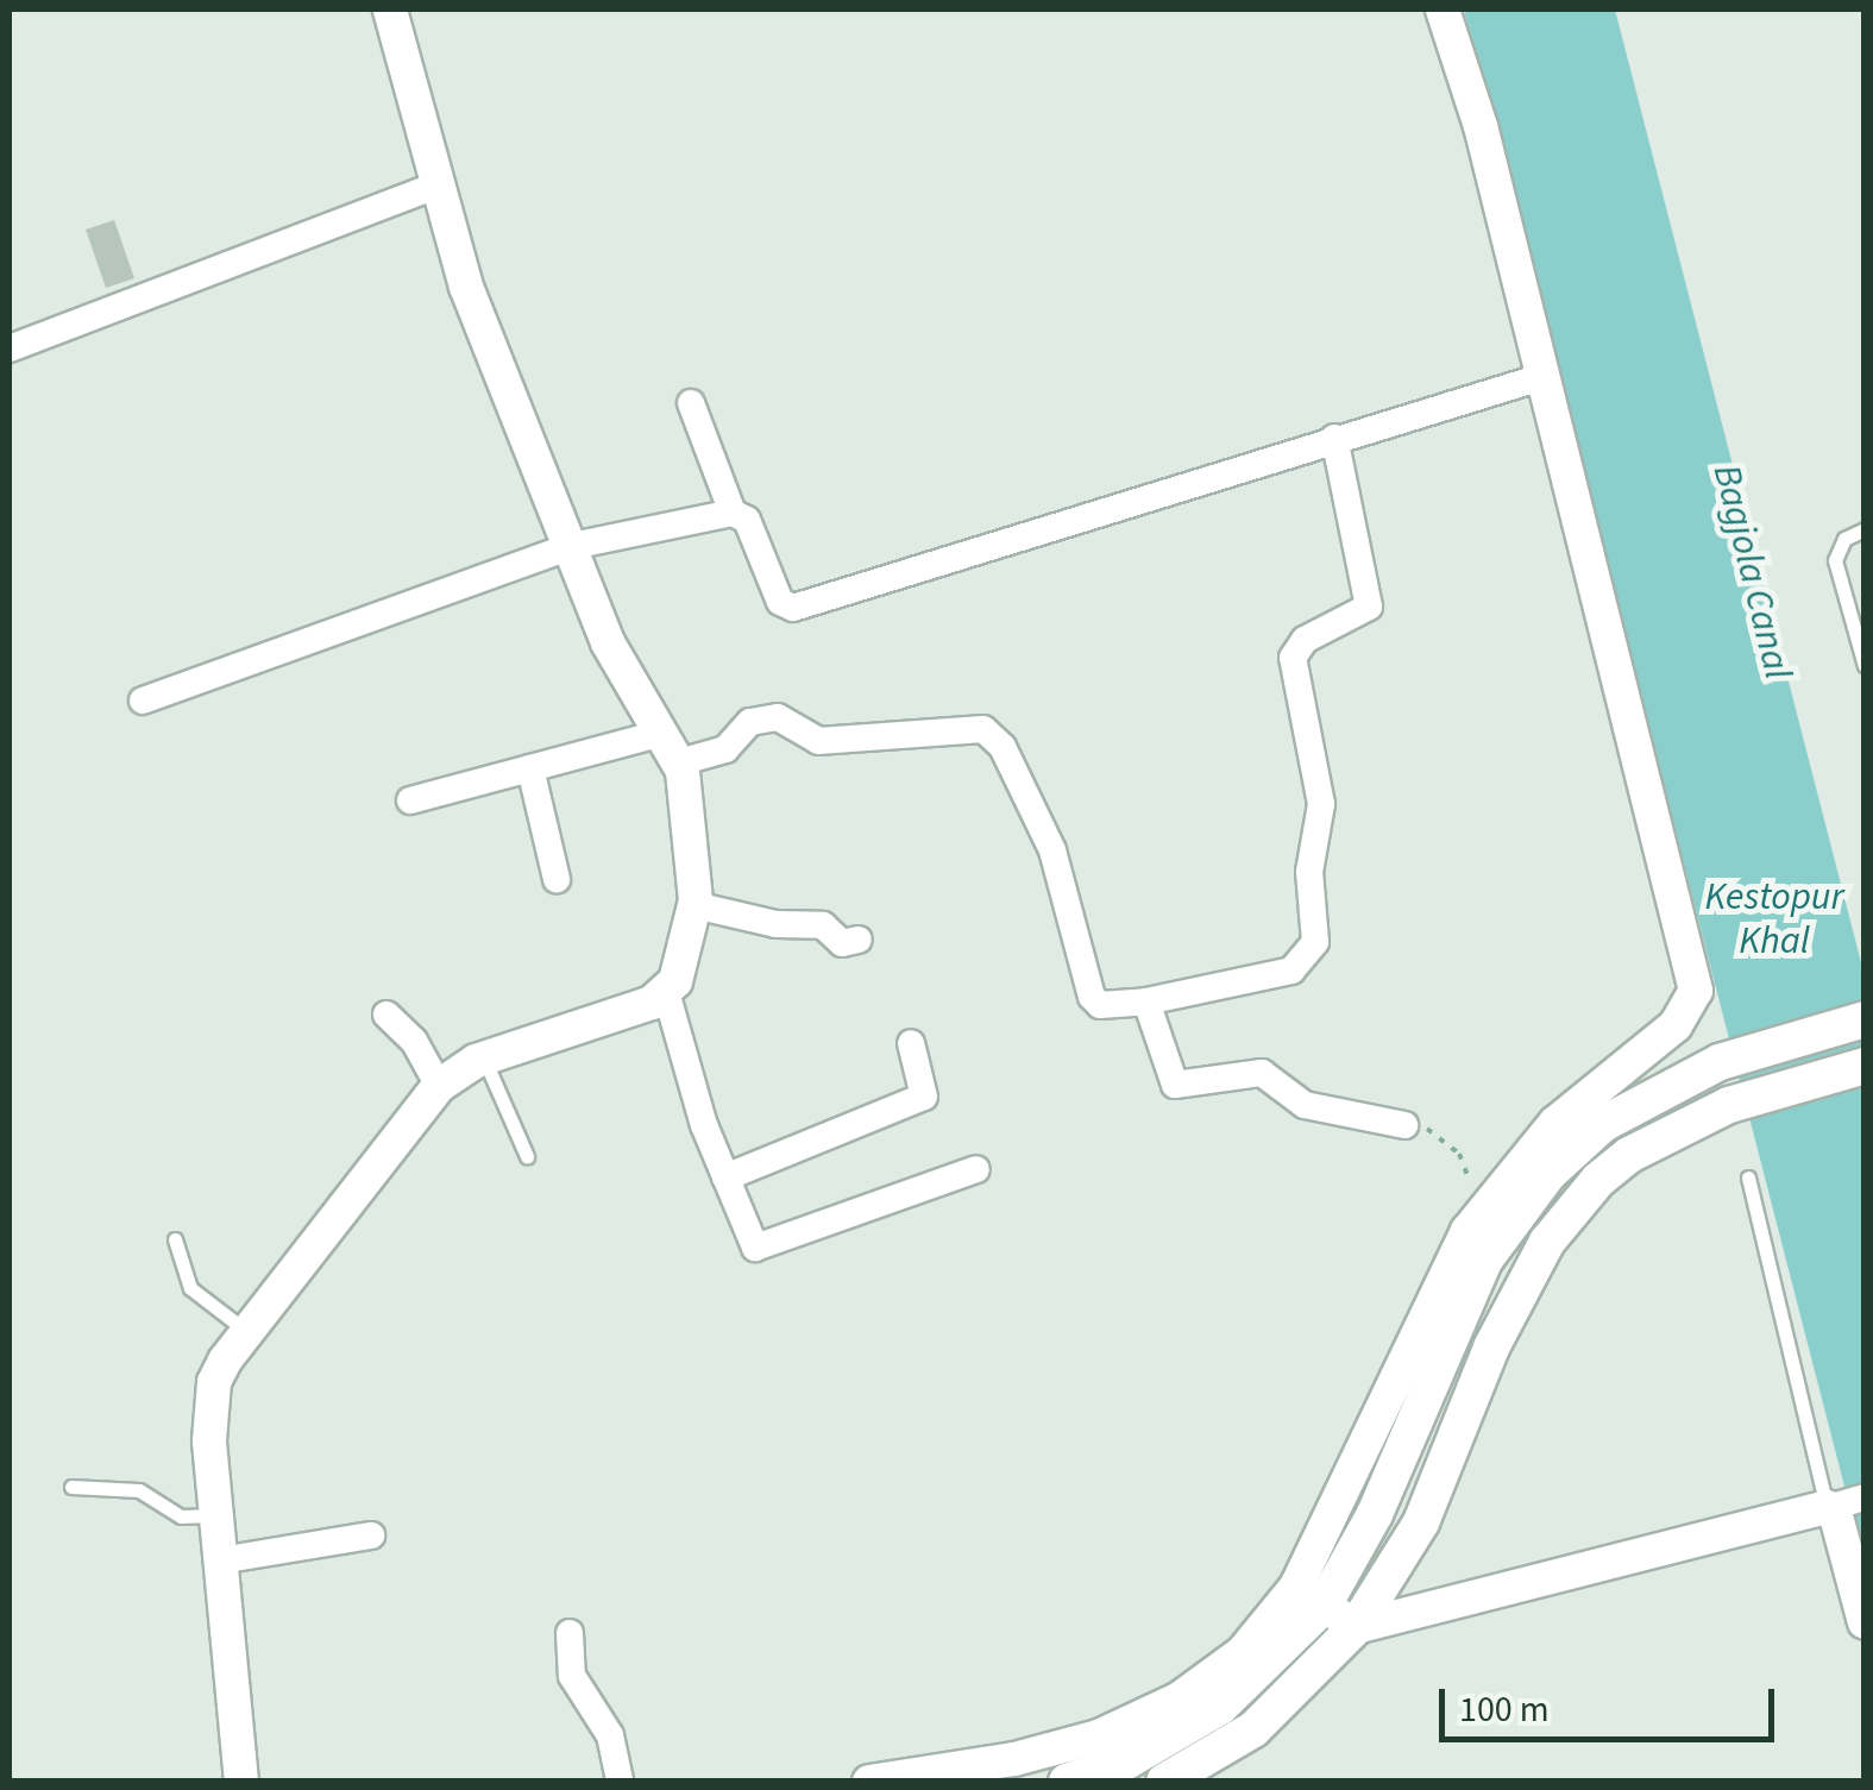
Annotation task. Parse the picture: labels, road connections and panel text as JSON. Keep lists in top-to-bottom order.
{
  "water": ["Bagjola Canal", "Kestopur Khal"],
  "scale_bar": "100 m"
}
